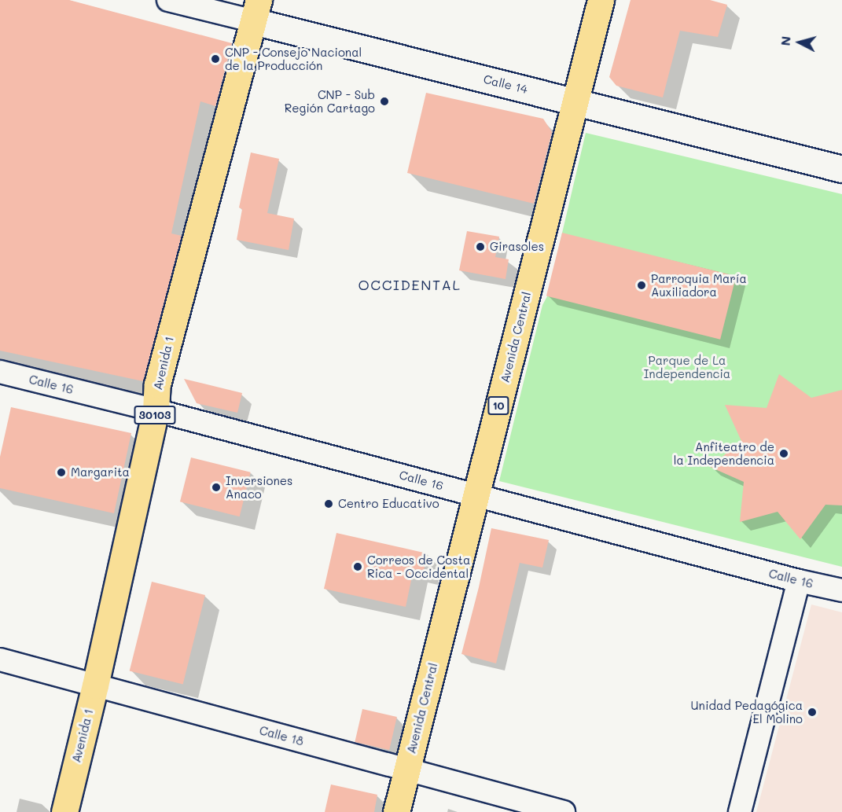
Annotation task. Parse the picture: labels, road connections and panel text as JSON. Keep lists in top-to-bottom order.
{
  "streets": {
    "main road": [
      "Calle 14",
      "Avenida Central",
      "Avenida 1",
      "10",
      "30103"
    ],
    "street": ["Calle 16", "Calle 18"]
  },
  "crossings": [
    ["Calle 14", "Avenida Central"],
    ["Calle 14", "Avenida 1"],
    ["Avenida Central", "Calle 16"],
    ["Avenida Central", "Calle 18"],
    ["Avenida 1", "Calle 16"],
    ["Avenida 1", "Calle 18"]
  ],
  "districts": ["OCCIDENTAL"],
  "parks": ["Parque de La Independencia"],
  "places": [
    "CNP - Consejo Nacional de la Producción",
    "CNP - Sub Región Cartago",
    "Girasoles",
    "Parroquia María Auxiliadora",
    "Anfiteatro de la Independencia",
    "Margarita",
    "Inversiones Anaco",
    "Centro Educativo",
    "Correos de Costa Rica - Occidental",
    "Unidad Pedagógica El Molino"
  ],
  "north": "left"
}
